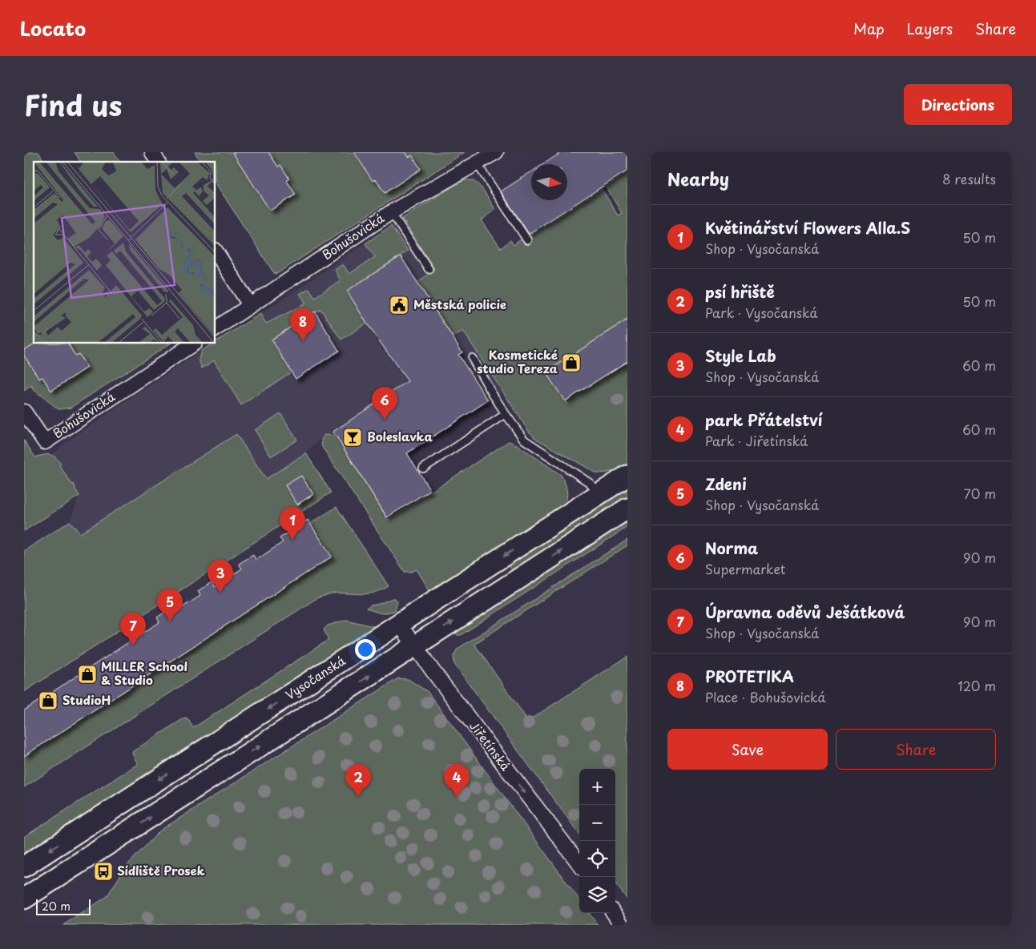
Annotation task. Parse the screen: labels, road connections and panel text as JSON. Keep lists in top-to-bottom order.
{
  "streets": {
    "main road": ["Vysočanská"],
    "street": ["Bohušovická", "Jiřetínská"]
  },
  "crossings": [
    ["Vysočanská", "Jiřetínská"]
  ],
  "one_way": ["Jiřetínská"],
  "places": {
    "public building": ["Městská policie"],
    "shop": ["Kosmetické studio Tereza", "MILLER School & Studio", "StudioH"],
    "bar": ["Boleslavka"],
    "bus stop": ["Sídliště Prosek"]
  },
  "scale_bar": "20 m",
  "north": "right",
  "page": {
    "header": "Locato",
    "nav": ["Map", "Layers", "Share"],
    "title": "Find us",
    "buttons": [
      "Directions",
      ["Save", "Share"]
    ],
    "heading": ["Nearby", "8 results"],
    "list": [
      {
        "mark": "1",
        "name": "Květinářství Flowers Alla.S",
        "note": "Shop · Vysočanská",
        "value": "50 m"
      },
      {
        "mark": "2",
        "name": "psí hřiště",
        "note": "Park · Vysočanská",
        "value": "50 m"
      },
      {
        "mark": "3",
        "name": "Style Lab",
        "note": "Shop · Vysočanská",
        "value": "60 m"
      },
      {
        "mark": "4",
        "name": "park Přátelství",
        "note": "Park · Jiřetínská",
        "value": "60 m"
      },
      {
        "mark": "5",
        "name": "Zdeni",
        "note": "Shop · Vysočanská",
        "value": "70 m"
      },
      {
        "mark": "6",
        "name": "Norma",
        "note": "Supermarket",
        "value": "90 m"
      },
      {
        "mark": "7",
        "name": "Úpravna oděvů Ješátková",
        "note": "Shop · Vysočanská",
        "value": "90 m"
      },
      {
        "mark": "8",
        "name": "PROTETIKA",
        "note": "Place · Bohušovická",
        "value": "120 m"
      }
    ],
    "pins": [
      "8",
      "6",
      "1",
      "3",
      "5",
      "7",
      "2",
      "4"
    ],
    "map_buttons": ["+", "−"],
    "scale": "20 m"
  }
}
